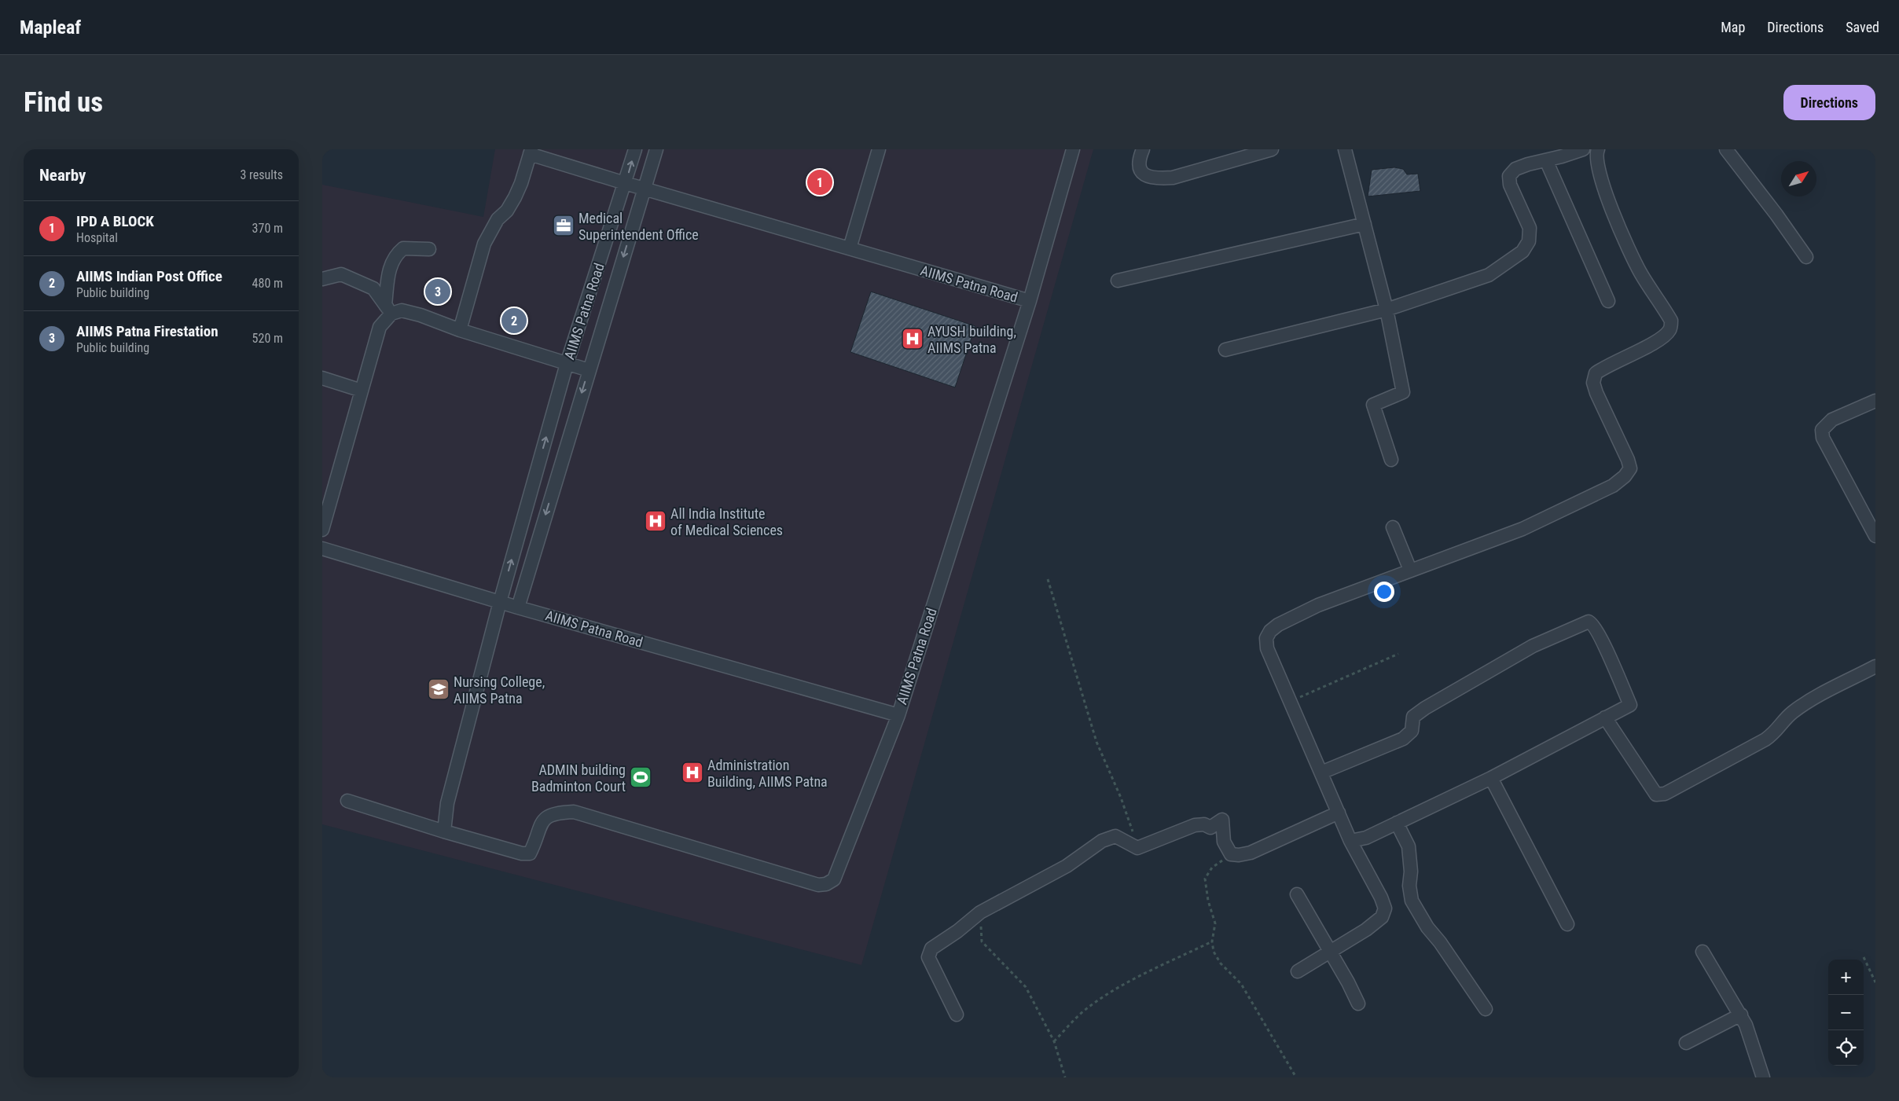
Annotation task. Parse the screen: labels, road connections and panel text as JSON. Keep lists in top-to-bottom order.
{
  "streets": {
    "street": ["AIIMS Patna Road"]
  },
  "places": {
    "office": ["Medical Superintendent Office"],
    "hospital": ["AYUSH building, AIIMS Patna", "All India Institute of Medical Sciences", "Administration Building, AIIMS Patna"],
    "school or university": ["Nursing College, AIIMS Patna"],
    "sports": ["ADMIN building Badminton Court"]
  },
  "north": "top right",
  "page": {
    "header": "Mapleaf",
    "nav": ["Map", "Directions", "Saved"],
    "buttons": "Directions",
    "title": "Find us",
    "heading": ["Nearby", "3 results"],
    "pins": ["1", "3", "2"],
    "list": [
      {
        "mark": "1",
        "name": "IPD A BLOCK",
        "note": "Hospital",
        "value": "370 m"
      },
      {
        "mark": "2",
        "name": "AIIMS Indian Post Office",
        "note": "Public building",
        "value": "480 m"
      },
      {
        "mark": "3",
        "name": "AIIMS Patna Firestation",
        "note": "Public building",
        "value": "520 m"
      }
    ],
    "map_buttons": ["+", "−"]
  }
}
